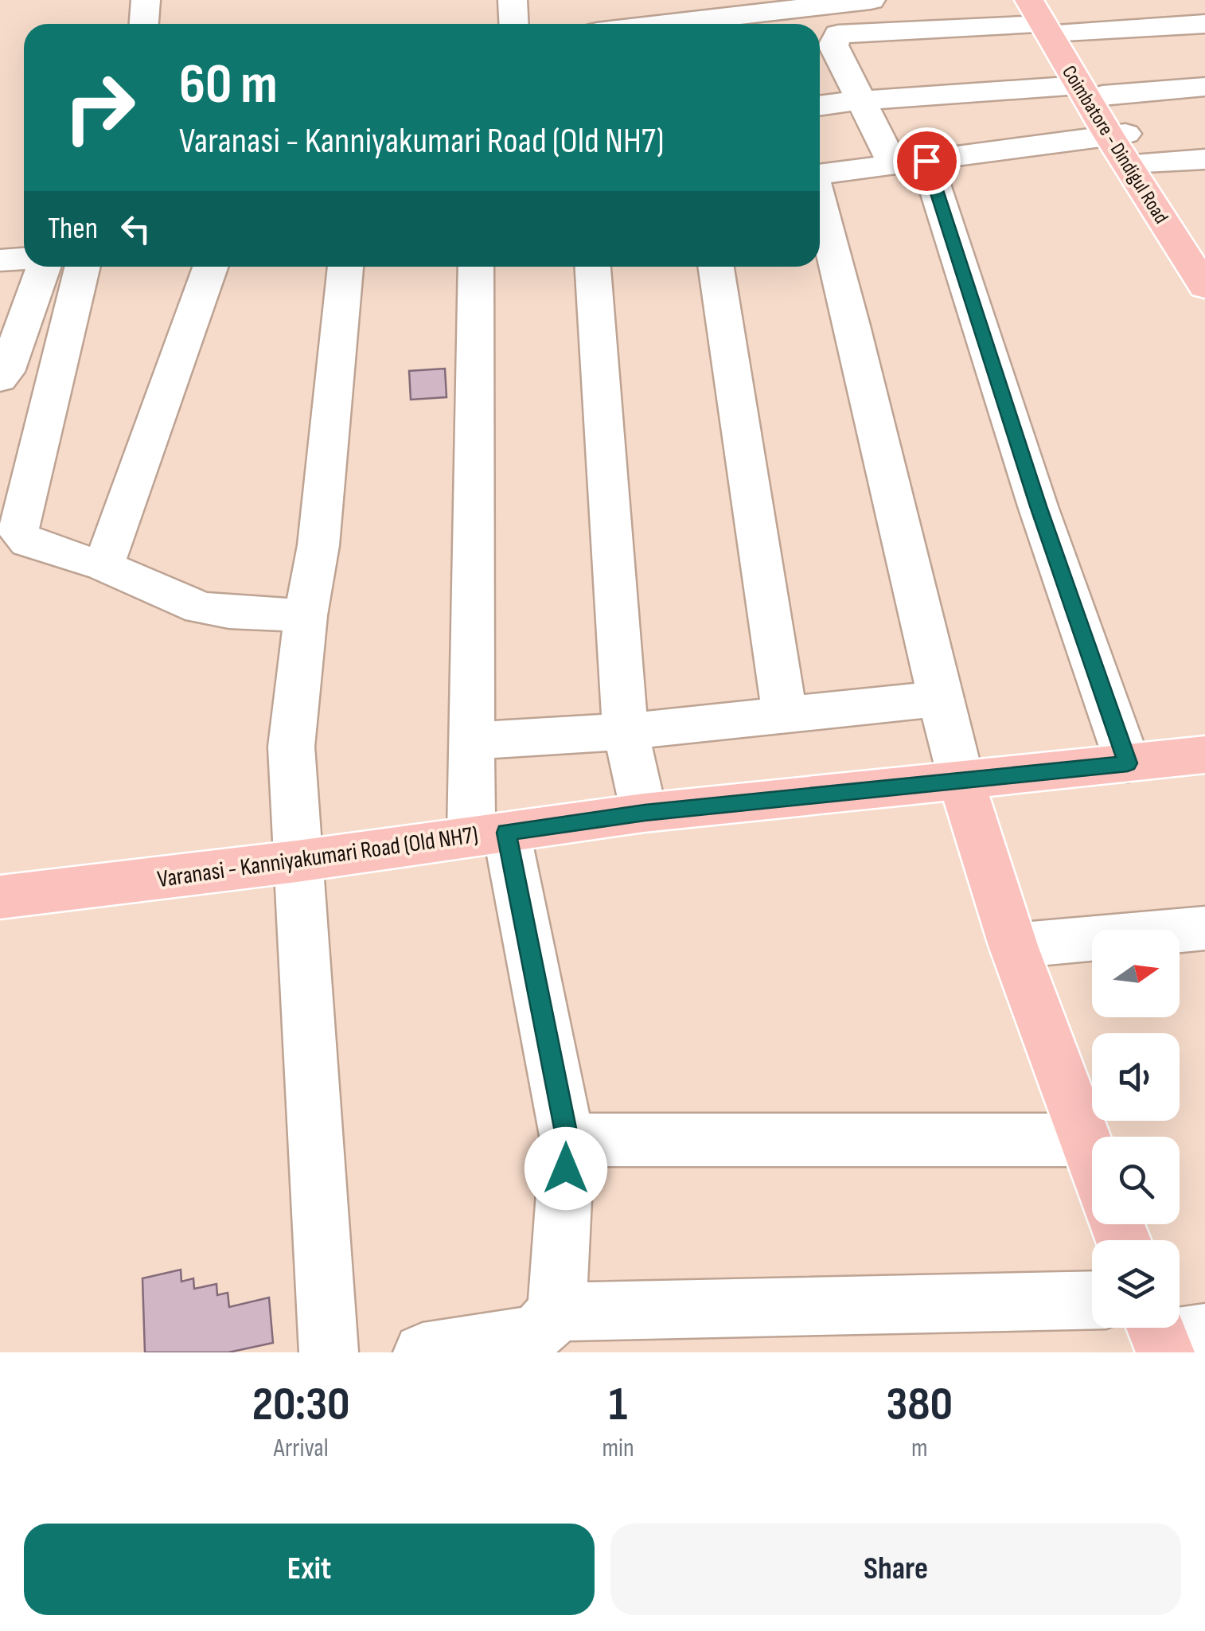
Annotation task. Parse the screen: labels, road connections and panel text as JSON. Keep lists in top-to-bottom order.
{
  "streets": {
    "main road": ["Coimbatore - Dindigul Road", "Varanasi - Kanniyakumari Road (Old NH7)"]
  },
  "north": "right",
  "page": {
    "turn": ["60 m", "Varanasi - Kanniyakumari Road (Old NH7)"],
    "then": "Then",
    "eta": [
      "20:30",
      "Arrival",
      "1",
      "min",
      "380",
      "m"
    ],
    "buttons": ["Exit", "Share"]
  }
}
